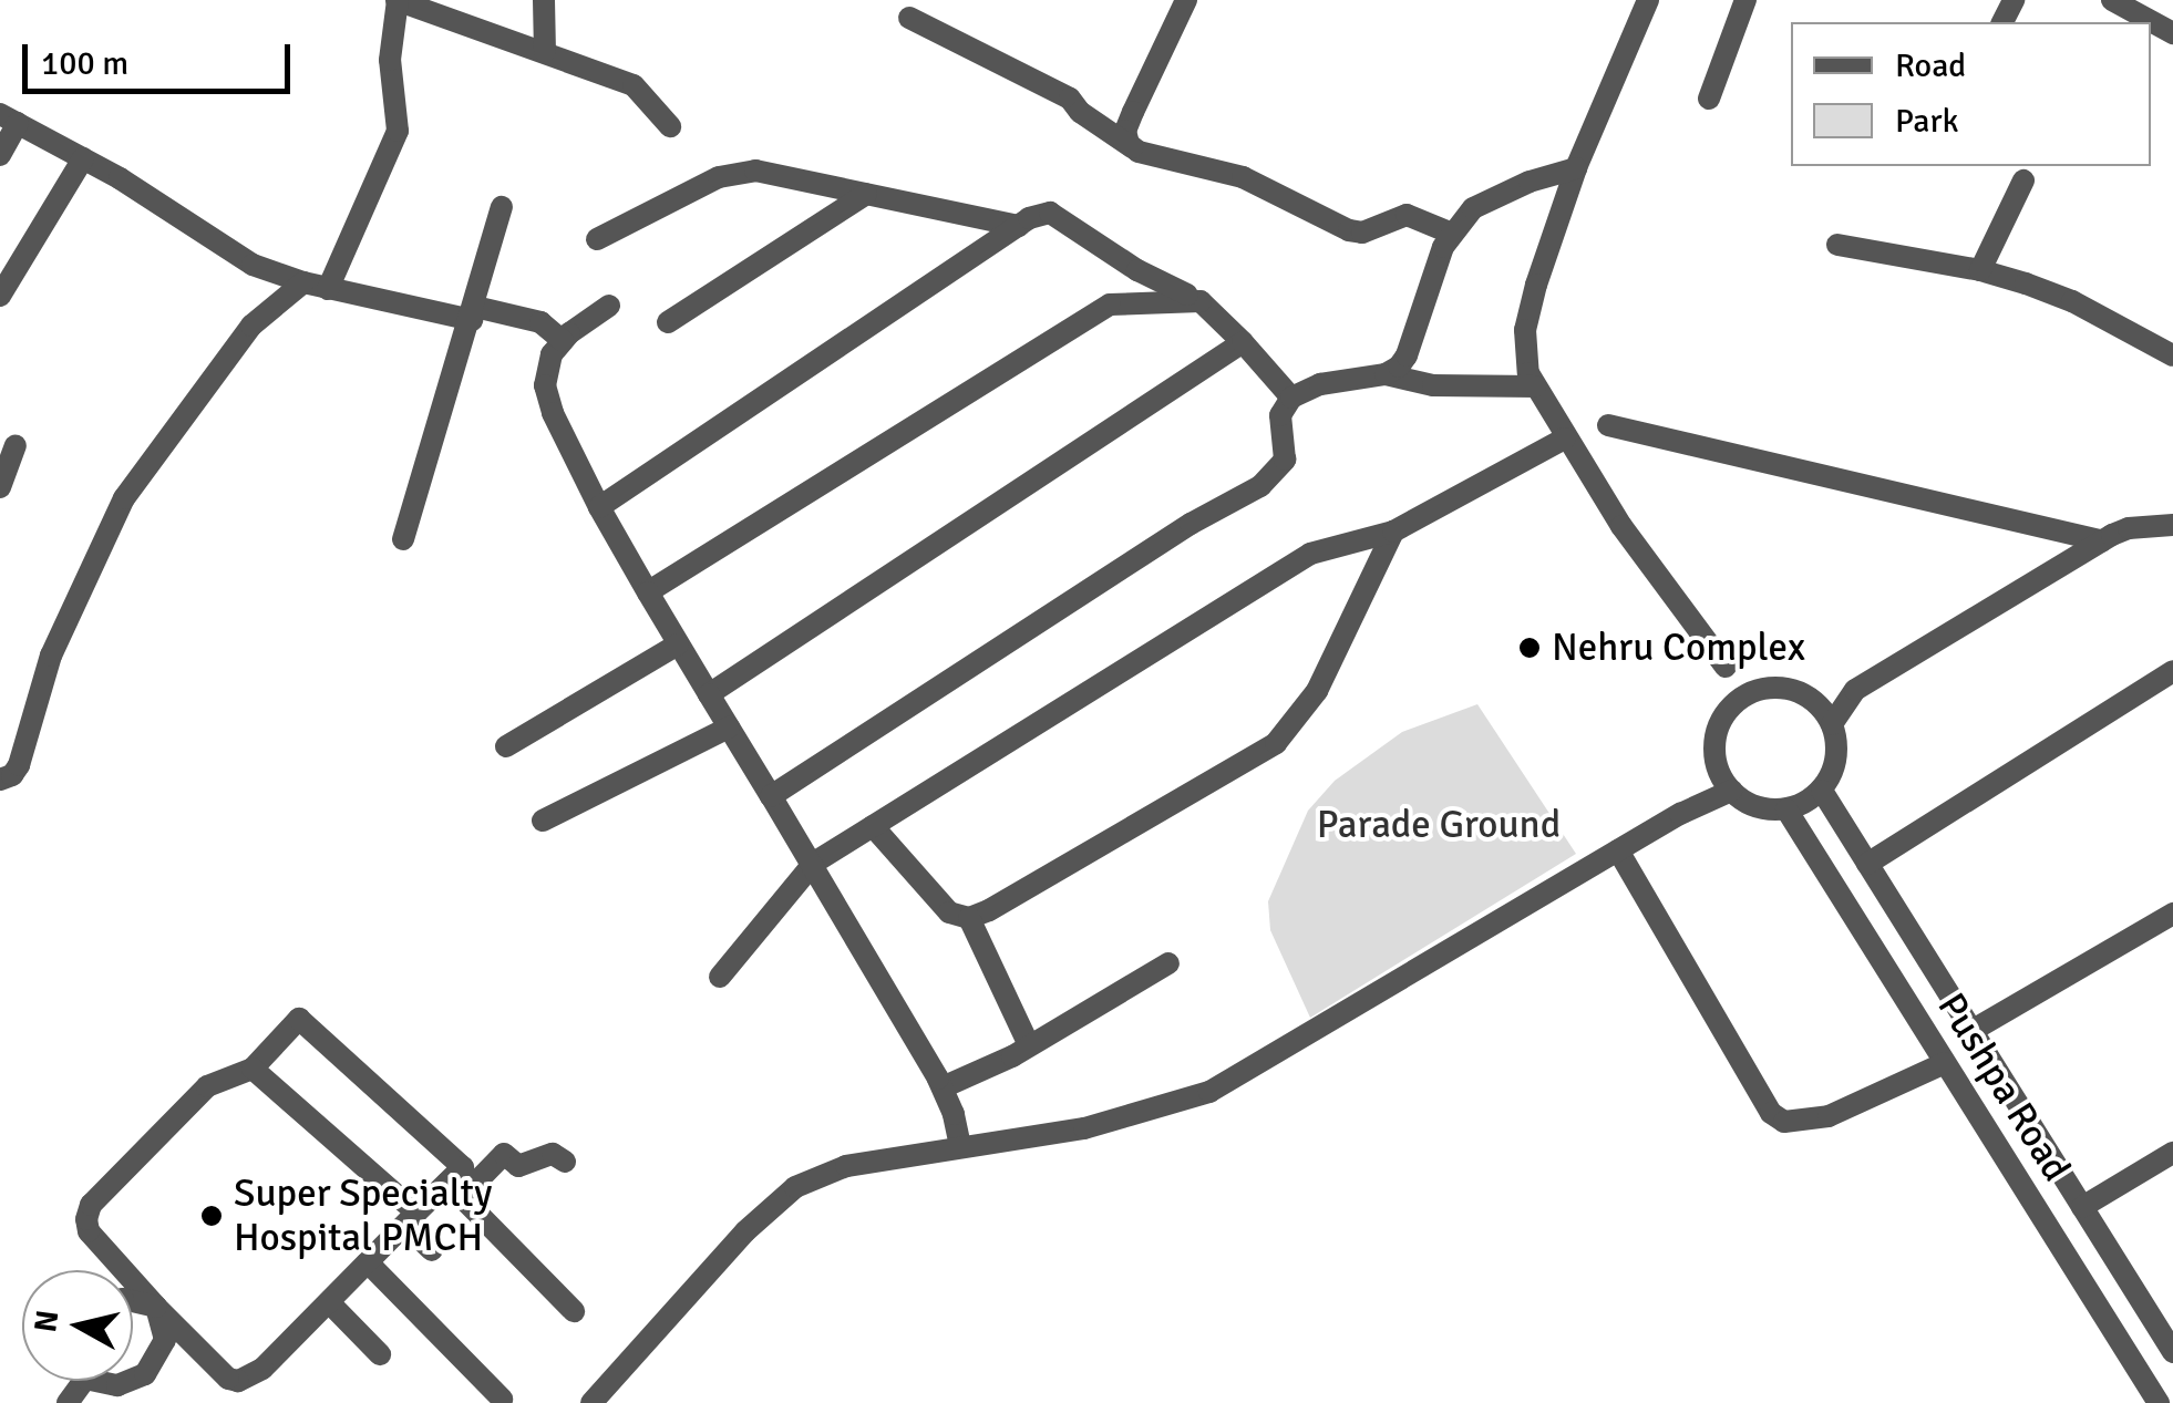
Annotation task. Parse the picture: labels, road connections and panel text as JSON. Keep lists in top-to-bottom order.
{
  "streets": {
    "street": ["Pushpa Road"]
  },
  "parks": ["Parade Ground"],
  "places": ["Nehru Complex", "Super Specialty Hospital PMCH"],
  "legend": ["Road", "Park"],
  "scale_bar": "100 m",
  "north": "left"
}
